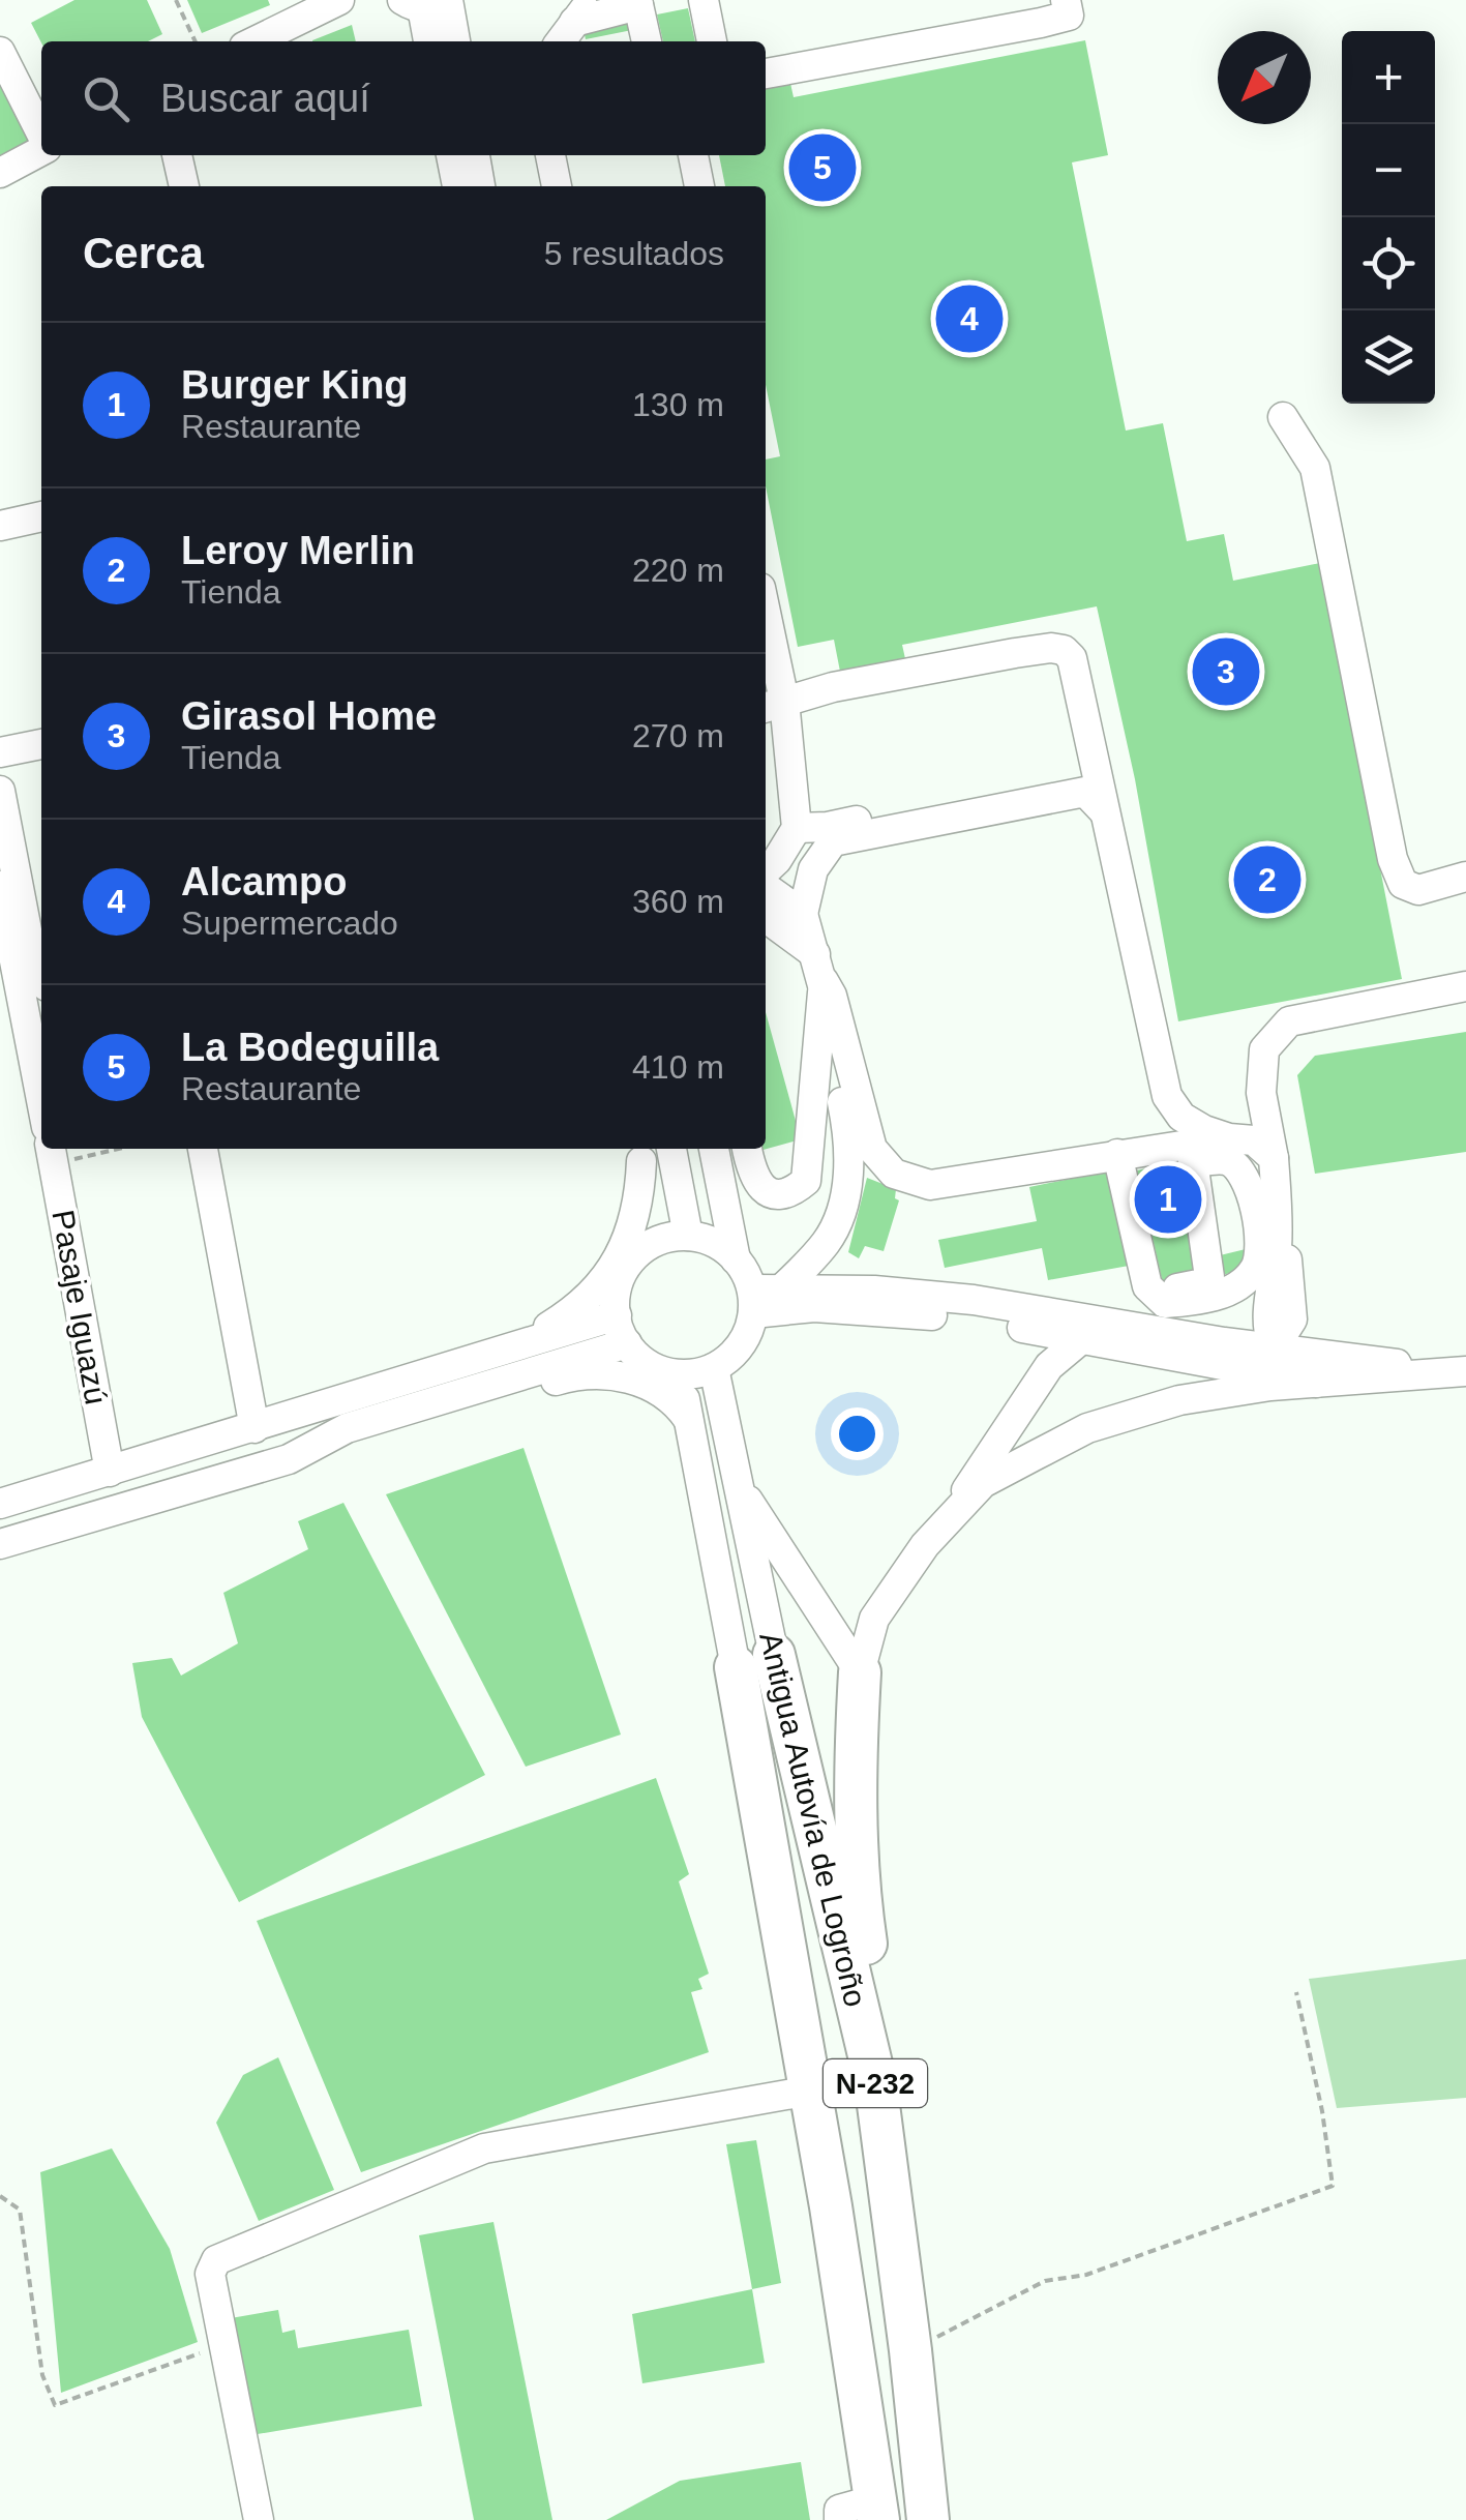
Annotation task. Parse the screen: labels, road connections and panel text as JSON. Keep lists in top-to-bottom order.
{
  "streets": {
    "highway": ["Antigua Autovía de Logroño", "N-232"],
    "street": ["Pasaje Iguazú"]
  },
  "north": "bottom left",
  "page": {
    "map_buttons": ["+", "−"],
    "search": "Buscar aquí",
    "pins": [
      "5",
      "4",
      "3",
      "2",
      "1"
    ],
    "heading": ["Cerca", "5 resultados"],
    "list": [
      {
        "mark": "1",
        "name": "Burger King",
        "note": "Restaurante",
        "value": "130 m"
      },
      {
        "mark": "2",
        "name": "Leroy Merlin",
        "note": "Tienda",
        "value": "220 m"
      },
      {
        "mark": "3",
        "name": "Girasol Home",
        "note": "Tienda",
        "value": "270 m"
      },
      {
        "mark": "4",
        "name": "Alcampo",
        "note": "Supermercado",
        "value": "360 m"
      },
      {
        "mark": "5",
        "name": "La Bodeguilla",
        "note": "Restaurante",
        "value": "410 m"
      }
    ]
  }
}
